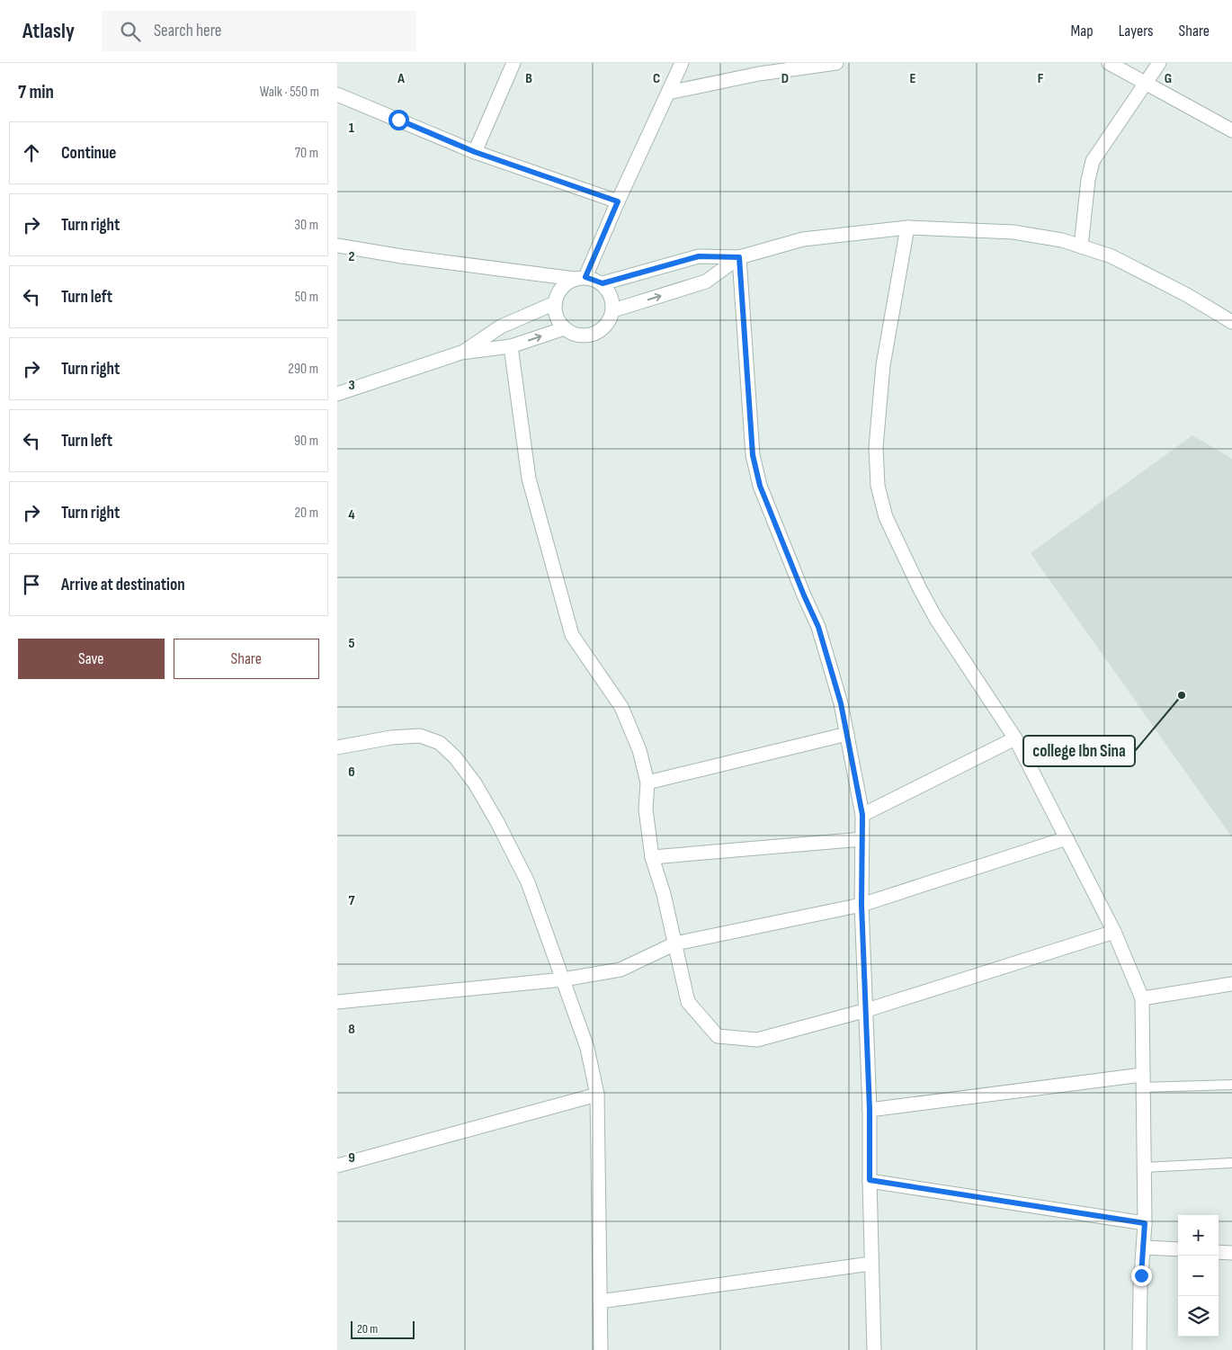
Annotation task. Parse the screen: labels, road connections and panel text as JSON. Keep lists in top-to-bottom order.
{
  "places": ["college Ibn Sina"],
  "scale_bar": "20 m",
  "page": {
    "header": "Atlasly",
    "search": "Search here",
    "nav": ["Map", "Layers", "Share"],
    "heading": ["7 min", "Walk · 550 m"],
    "list": [
      ["Continue", "70 m"],
      ["Turn right", "30 m"],
      ["Turn left", "50 m"],
      ["Turn right", "290 m"],
      ["Turn left", "90 m"],
      ["Turn right", "20 m"],
      "Arrive at destination"
    ],
    "buttons": ["Save", "Share"],
    "map_buttons": ["+", "−"],
    "scale": "20 m"
  },
  "grid": {
    "columns": [
      "A",
      "B",
      "C",
      "D",
      "E",
      "F",
      "G"
    ],
    "rows": [
      "1",
      "2",
      "3",
      "4",
      "5",
      "6",
      "7",
      "8",
      "9"
    ]
  }
}
